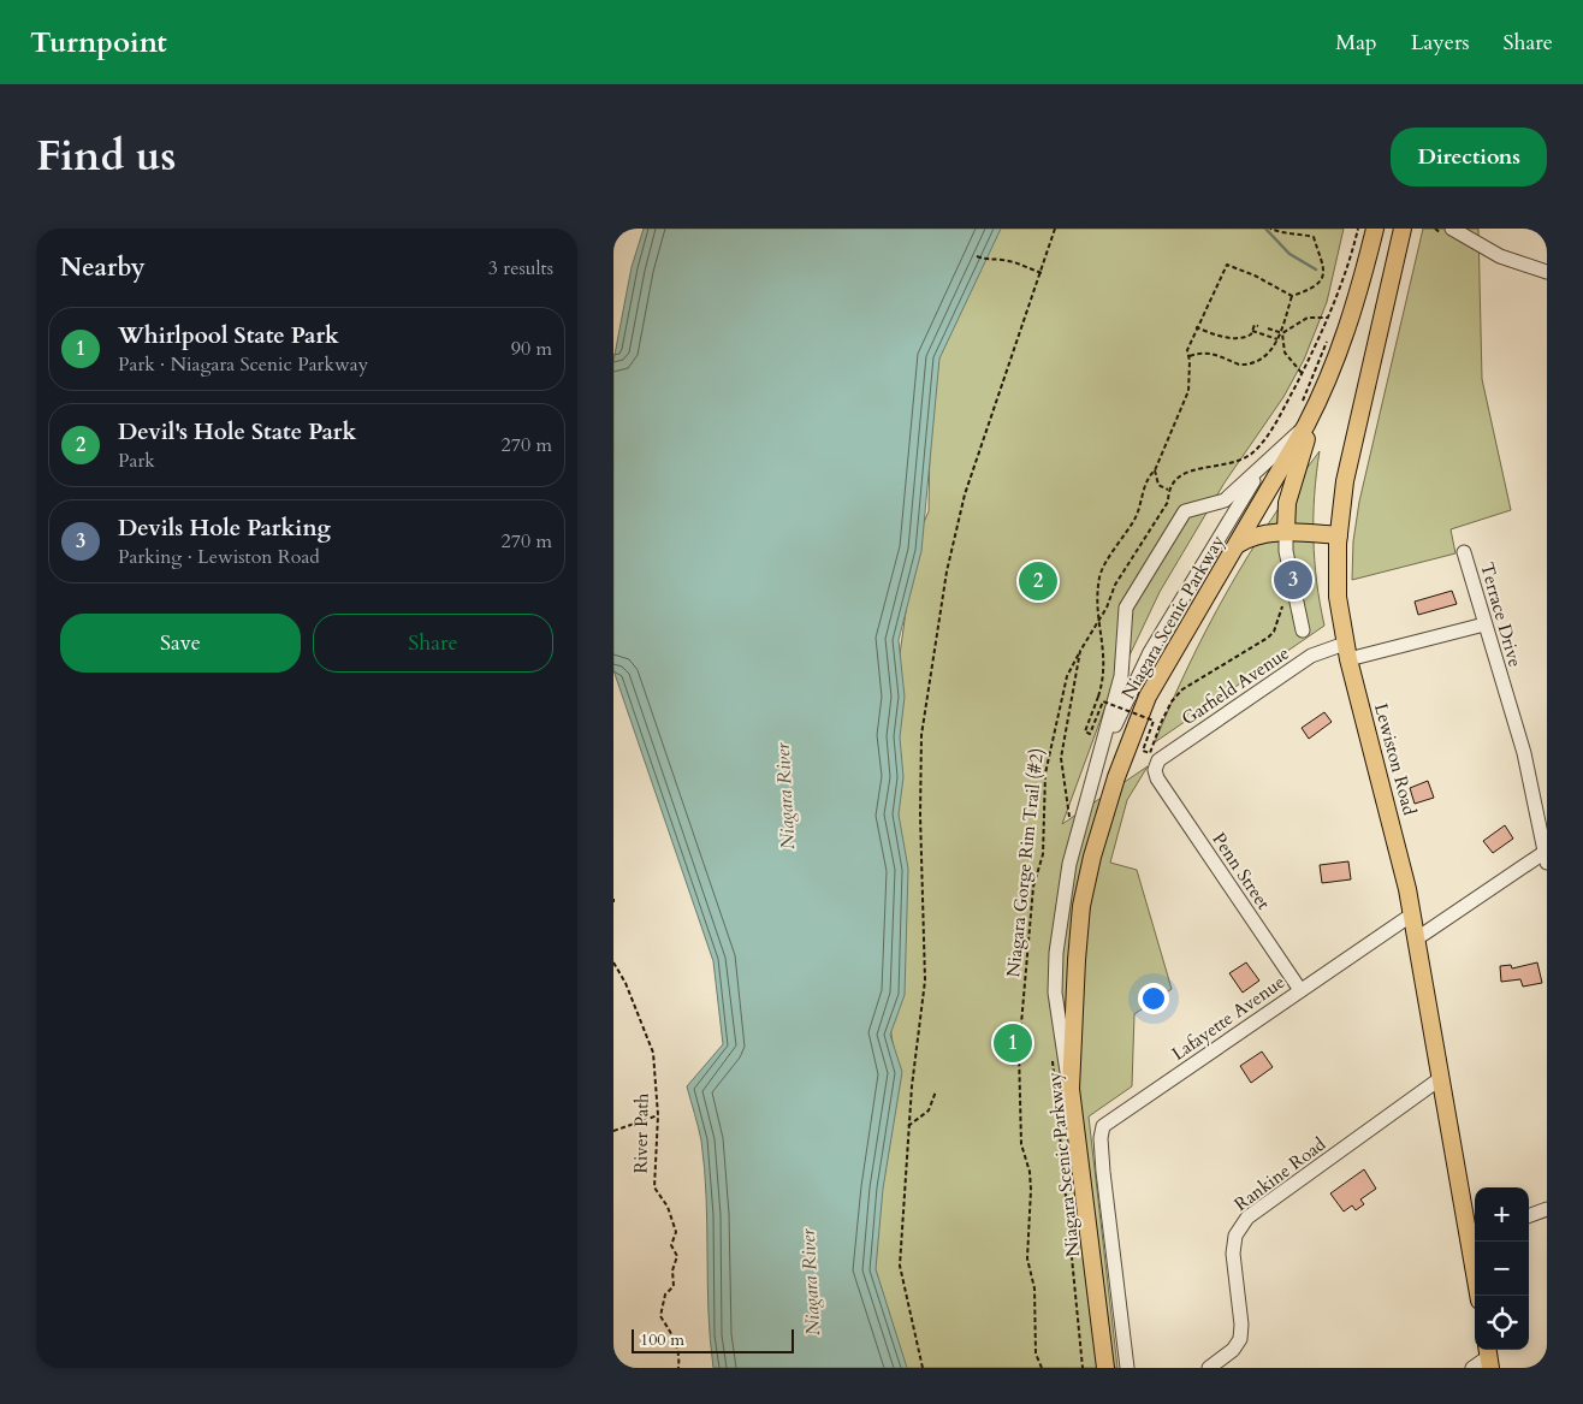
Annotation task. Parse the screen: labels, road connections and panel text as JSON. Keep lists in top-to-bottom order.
{
  "streets": {
    "main road": ["Niagara Scenic Parkway", "Lewiston Road"],
    "street": [
      "Terrace Drive",
      "Garfield Avenue",
      "Penn Street",
      "Lafayette Avenue",
      "Rankine Road"
    ],
    "path": ["Niagara Gorge Rim Trail (#2)", "River Path"]
  },
  "crossings": [
    ["Terrace Drive", "Garfield Avenue"],
    ["Garfield Avenue", "Lewiston Road"],
    ["Garfield Avenue", "Penn Street"],
    ["Lewiston Road", "Lafayette Avenue"],
    ["Lewiston Road", "Rankine Road"],
    ["Penn Street", "Lafayette Avenue"]
  ],
  "water": ["Niagara River"],
  "scale_bar": "100 m",
  "page": {
    "header": "Turnpoint",
    "nav": ["Map", "Layers", "Share"],
    "title": "Find us",
    "buttons": [
      "Directions",
      ["Save", "Share"]
    ],
    "heading": ["Nearby", "3 results"],
    "list": [
      {
        "mark": "1",
        "name": "Whirlpool State Park",
        "note": "Park · Niagara Scenic Parkway",
        "value": "90 m"
      },
      {
        "mark": "2",
        "name": "Devil's Hole State Park",
        "note": "Park",
        "value": "270 m"
      },
      {
        "mark": "3",
        "name": "Devils Hole Parking",
        "note": "Parking · Lewiston Road",
        "value": "270 m"
      }
    ],
    "pins": ["3", "2", "1"],
    "map_buttons": ["+", "−"],
    "scale": "100 m"
  }
}
